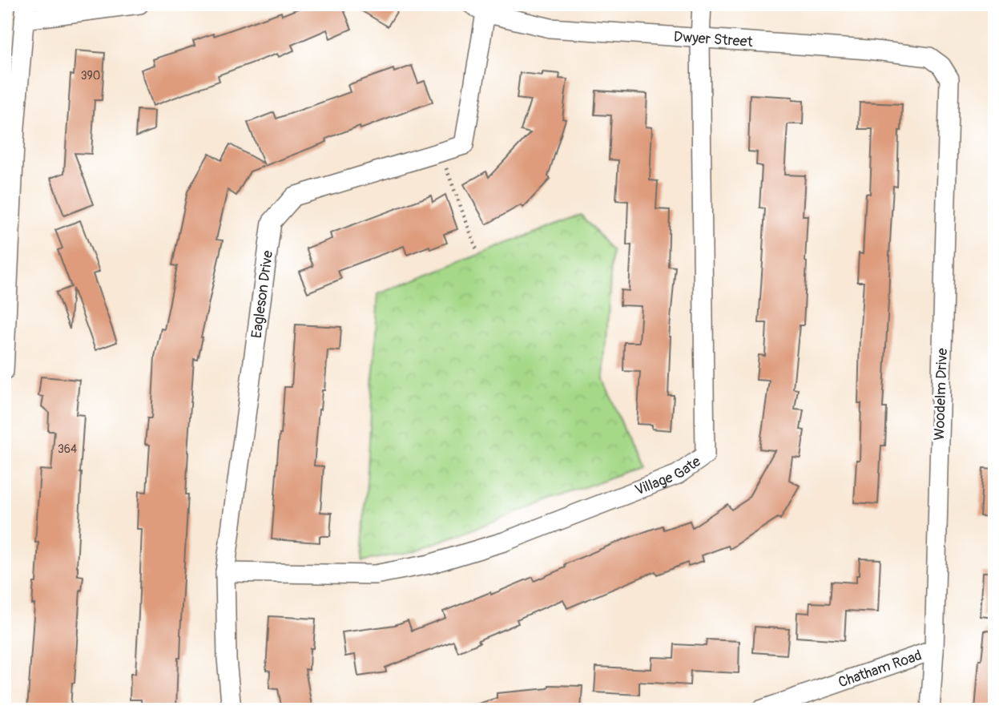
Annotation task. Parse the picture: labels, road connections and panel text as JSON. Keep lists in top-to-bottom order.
{
  "streets": {
    "street": [
      "Dwyer Street",
      "Eagleson Drive",
      "Woodelm Drive",
      "Village Gate",
      "Chatham Road"
    ]
  },
  "crossings": [
    ["Dwyer Street", "Eagleson Drive"],
    ["Dwyer Street", "Woodelm Drive"],
    ["Dwyer Street", "Village Gate"],
    ["Eagleson Drive", "Village Gate"],
    ["Woodelm Drive", "Chatham Road"]
  ],
  "house_numbers": ["390", "364"]
}
